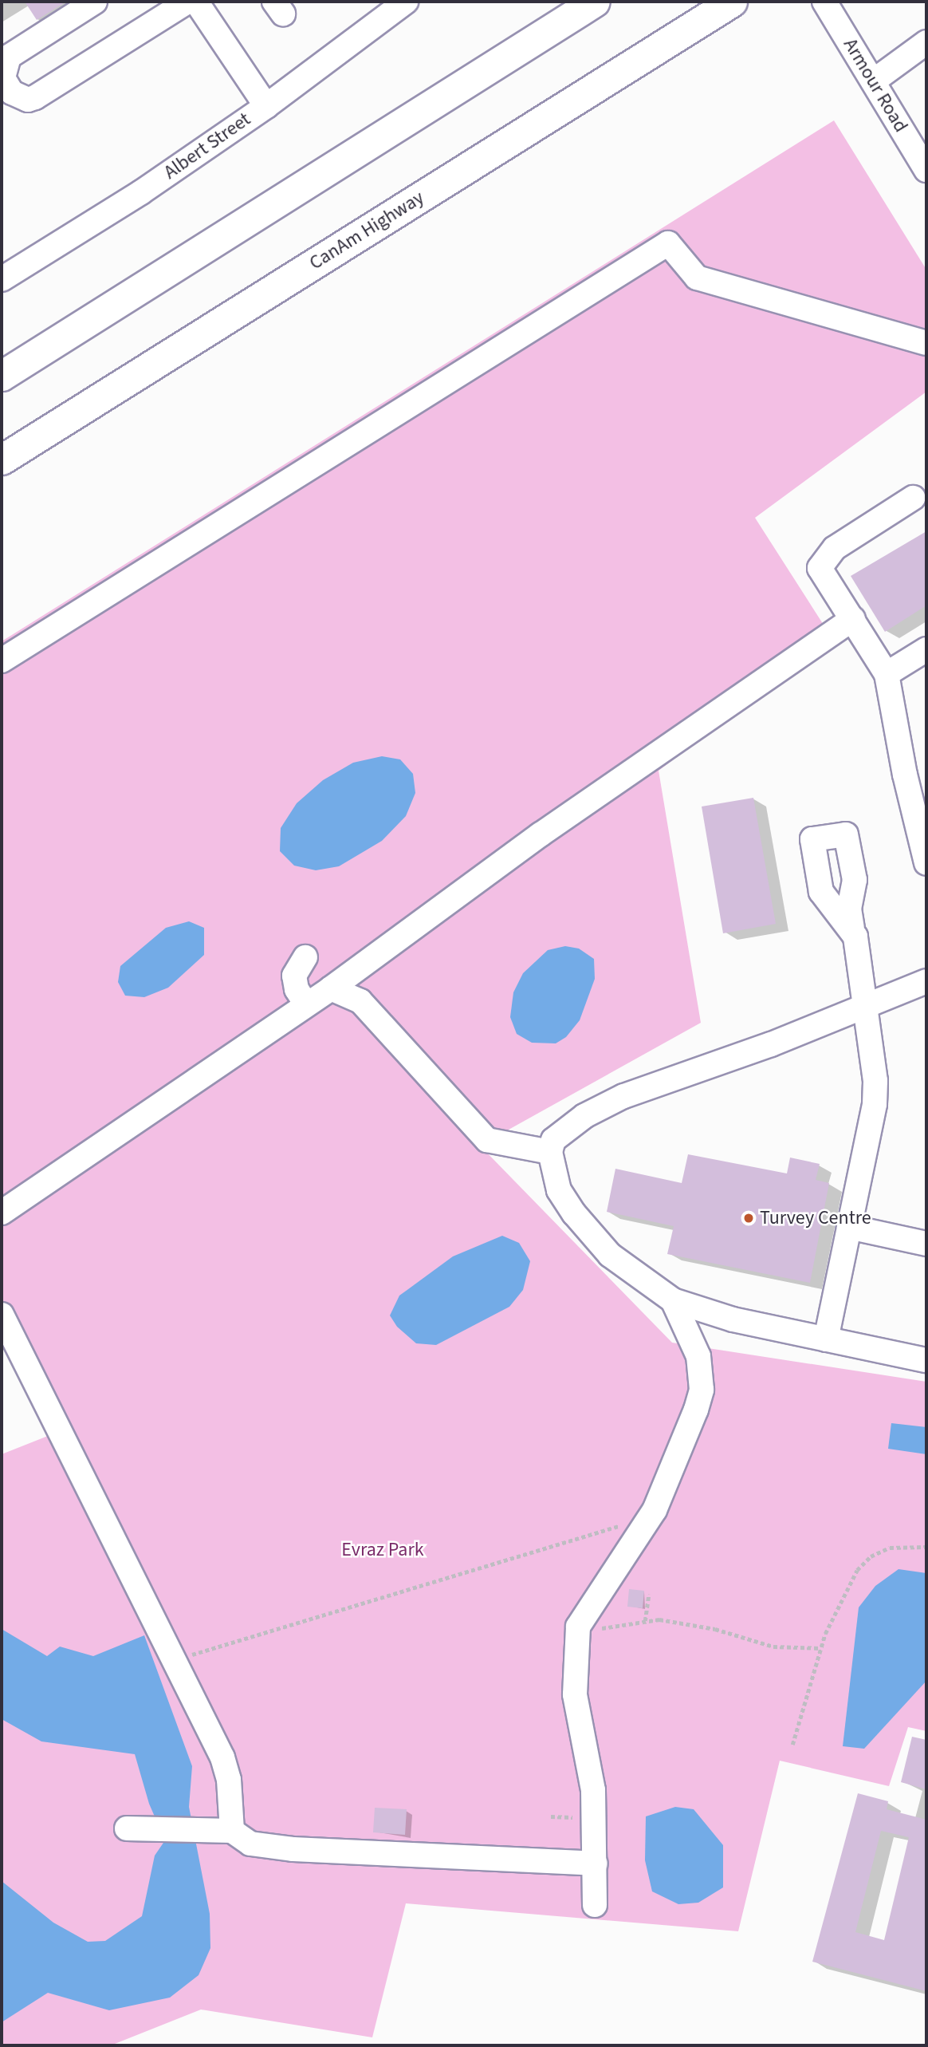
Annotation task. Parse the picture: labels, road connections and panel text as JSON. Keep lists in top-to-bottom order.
{
  "streets": {
    "main road": ["CanAm Highway"],
    "street": ["Armour Road", "Albert Street"]
  },
  "parks": ["Evraz Park"],
  "places": ["Turvey Centre"]
}
